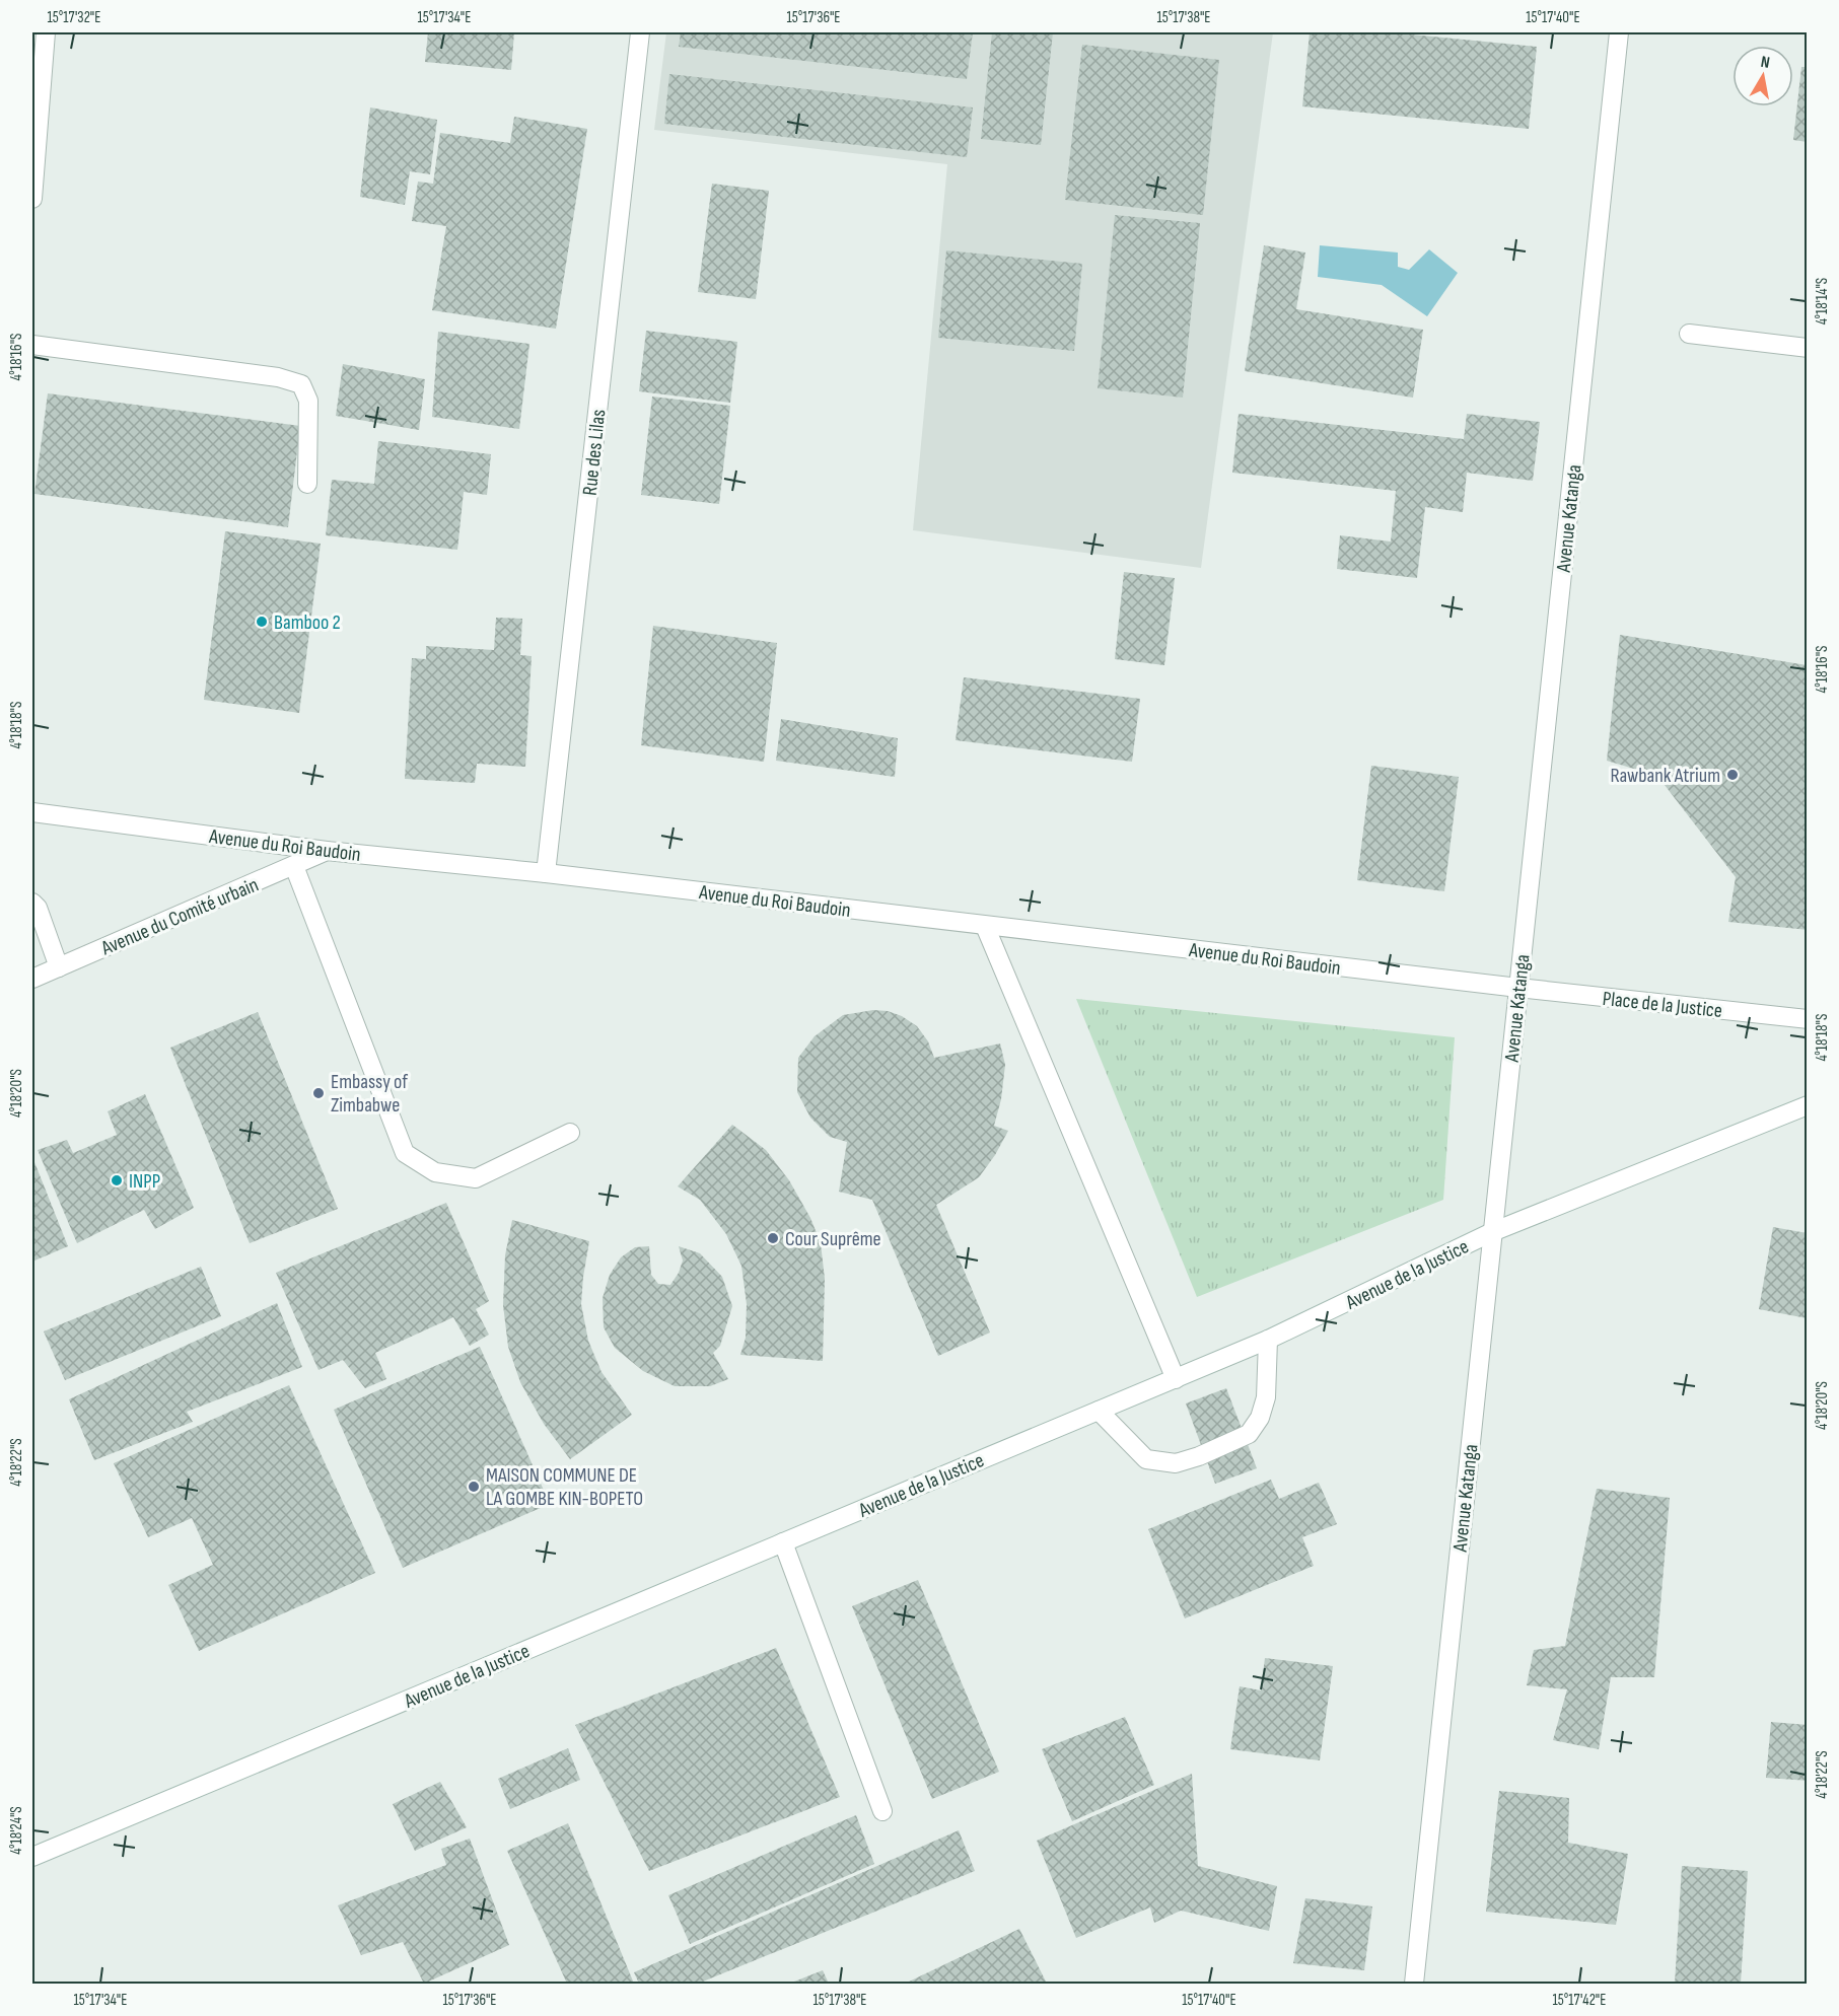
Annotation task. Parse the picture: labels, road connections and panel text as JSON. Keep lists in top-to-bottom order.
{
  "streets": {
    "street": [
      "Rue des Lilas",
      "Avenue Katanga",
      "Avenue du Roi Baudoin",
      "Avenue du Comité urbain",
      "Place de la Justice",
      "Avenue de la Justice"
    ]
  },
  "crossings": [
    ["Rue des Lilas", "Avenue du Roi Baudoin"],
    ["Avenue Katanga", "Avenue du Roi Baudoin"],
    ["Avenue Katanga", "Place de la Justice"],
    ["Avenue Katanga", "Avenue de la Justice"],
    ["Avenue du Roi Baudoin", "Avenue du Comité urbain"],
    ["Avenue du Roi Baudoin", "Place de la Justice"]
  ],
  "places": [
    "Bamboo 2",
    "Rawbank Atrium",
    "Embassy of Zimbabwe",
    "INPP",
    "Cour Suprême",
    "MAISON COMMUNE DE LA GOMBE KIN-BOPETO"
  ],
  "north": "top",
  "coordinates": [
    "15°17'32\"E",
    "15°17'34\"E",
    "15°17'36\"E",
    "15°17'38\"E",
    "15°17'40\"E",
    "4°18'14\"S",
    "4°18'16\"S",
    "4°18'18\"S",
    "4°18'20\"S",
    "4°18'22\"S",
    "4°18'24\"S",
    "15°17'42\"E"
  ]
}
